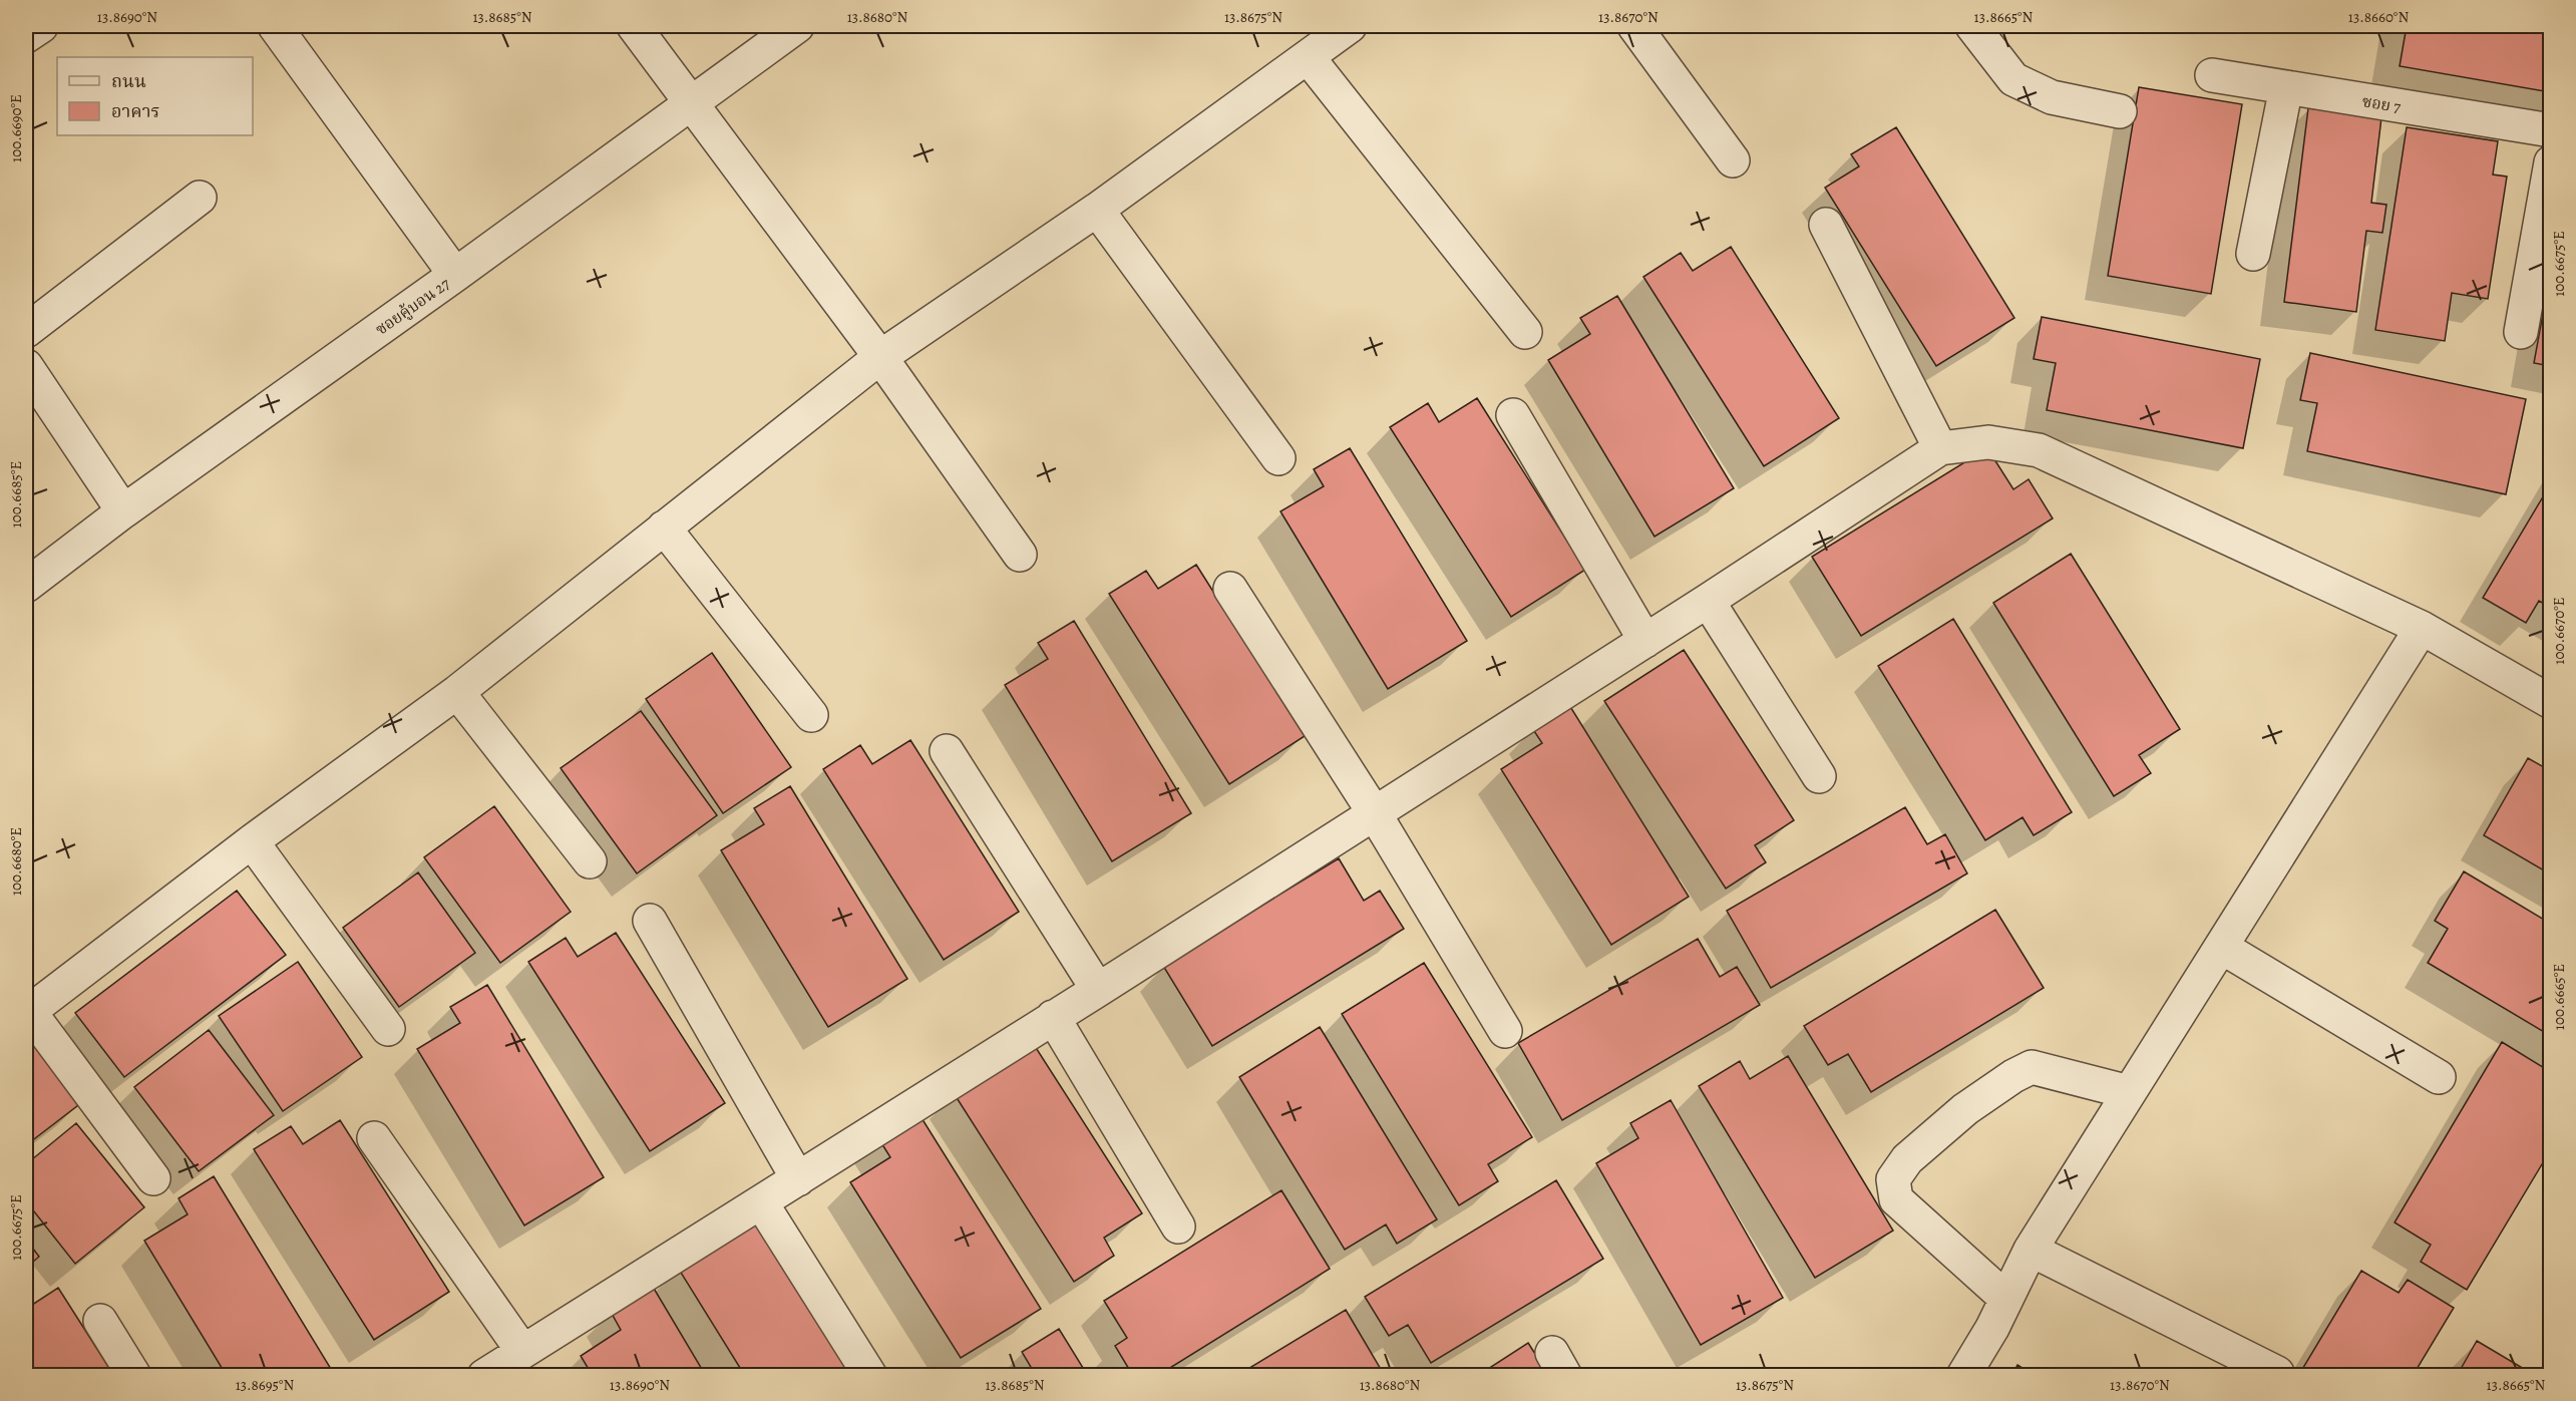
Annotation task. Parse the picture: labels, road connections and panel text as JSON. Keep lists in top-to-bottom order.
{
  "streets": {
    "street": ["ซอย 7", "ซอยคู้บอน 27"]
  },
  "legend": ["ถนน", "อาคาร"],
  "coordinates": [
    "13.8690°N",
    "13.8685°N",
    "13.8680°N",
    "13.8675°N",
    "13.8670°N",
    "13.8665°N",
    "13.8660°N",
    "100.6690°E",
    "100.6675°E",
    "100.6685°E",
    "100.6670°E",
    "100.6680°E",
    "100.6665°E",
    "13.8695°N"
  ]
}
